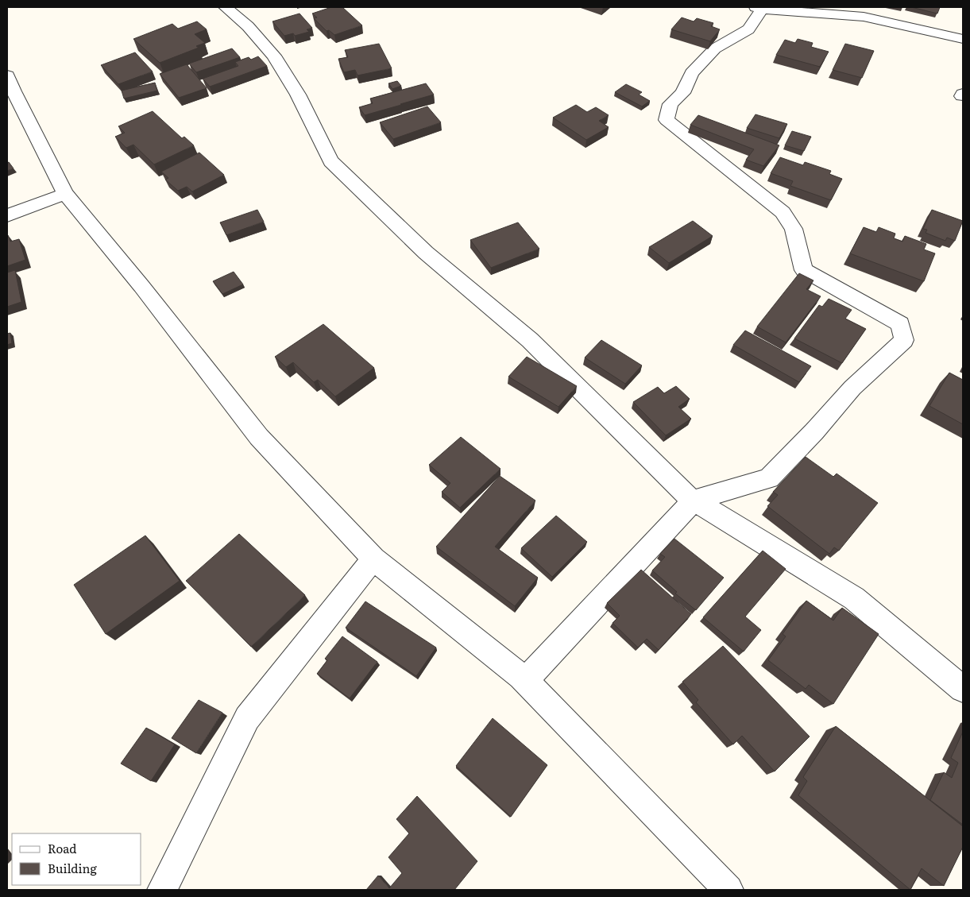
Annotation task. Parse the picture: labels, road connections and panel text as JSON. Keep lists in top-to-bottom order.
{
  "legend": ["Road", "Building"]
}
